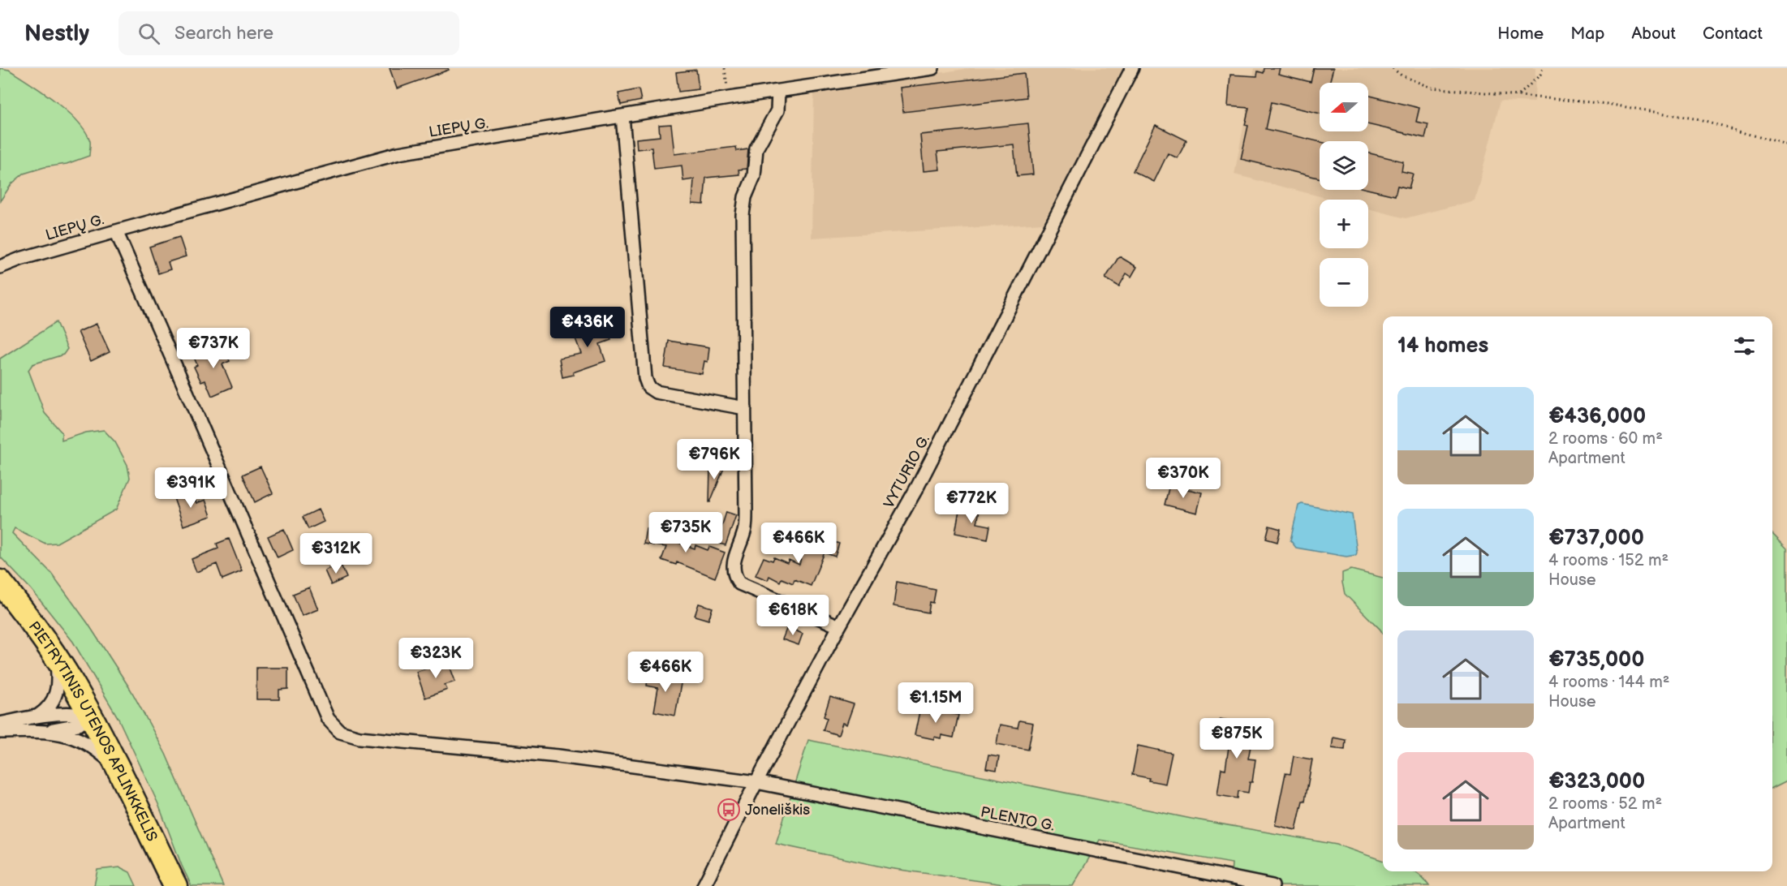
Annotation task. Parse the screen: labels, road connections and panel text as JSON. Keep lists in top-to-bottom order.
{
  "streets": {
    "highway": ["PIETRYTINIS UTENOS APLINKKELIS"],
    "street": ["LIEPŲ G.", "VYTURIO G.", "PLENTO G."]
  },
  "crossings": [
    ["LIEPŲ G.", "PLENTO G."],
    ["VYTURIO G.", "PLENTO G."]
  ],
  "places": {
    "bus stop": ["Joneliškis"]
  },
  "north": "left",
  "page": {
    "header": "Nestly",
    "search": "Search here",
    "nav": [
      "Home",
      "Map",
      "About",
      "Contact"
    ],
    "map_buttons": ["+", "−"],
    "price": [
      "€436K",
      "€737K",
      "€796K",
      "€370K",
      "€391K",
      "€772K",
      "€735K",
      "€466K",
      "€312K",
      "€618K",
      "€323K",
      "€466K",
      "€1.15M",
      "€875K"
    ],
    "heading": "14 homes",
    "list": [
      {
        "name": "€436,000",
        "note": "2 rooms · 60 m² · Apartment"
      },
      {
        "name": "€737,000",
        "note": "4 rooms · 152 m² · House"
      },
      {
        "name": "€735,000",
        "note": "4 rooms · 144 m² · House"
      },
      {
        "name": "€323,000",
        "note": "2 rooms · 52 m² · Apartment"
      }
    ]
  }
}
